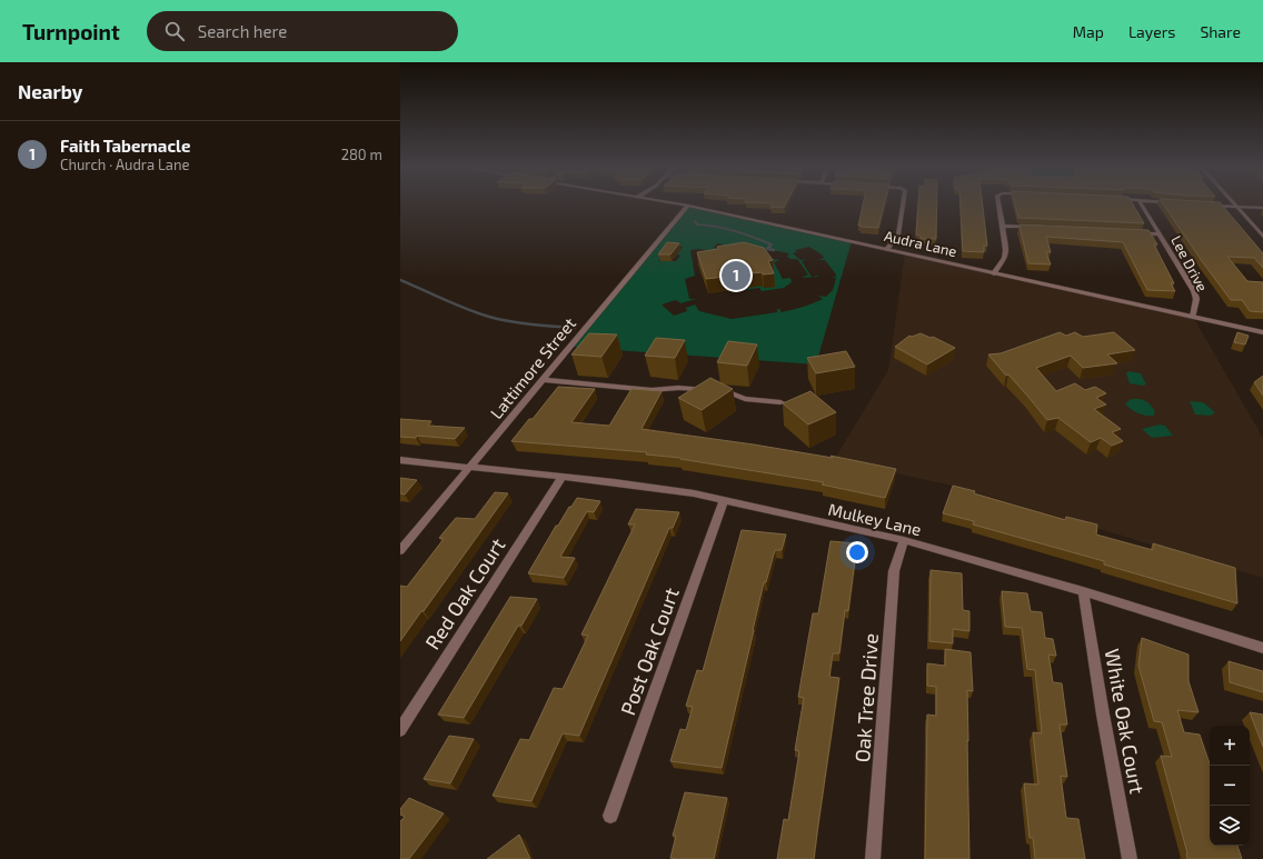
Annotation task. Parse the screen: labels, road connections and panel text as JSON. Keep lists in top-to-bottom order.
{
  "streets": {
    "street": [
      "Audra Lane",
      "Lee Drive",
      "Lattimore Street",
      "Mulkey Lane",
      "Red Oak Court",
      "Post Oak Court",
      "Oak Tree Drive",
      "White Oak Court"
    ]
  },
  "crossings": [
    ["Audra Lane", "Lee Drive"],
    ["Audra Lane", "Lattimore Street"],
    ["Lattimore Street", "Mulkey Lane"],
    ["Mulkey Lane", "Red Oak Court"],
    ["Mulkey Lane", "Post Oak Court"],
    ["Mulkey Lane", "Oak Tree Drive"],
    ["Mulkey Lane", "White Oak Court"]
  ],
  "page": {
    "header": "Turnpoint",
    "search": "Search here",
    "nav": ["Map", "Layers", "Share"],
    "heading": "Nearby",
    "list": [
      {
        "mark": "1",
        "name": "Faith Tabernacle",
        "note": "Church · Audra Lane",
        "value": "280 m"
      }
    ],
    "pins": "1",
    "map_buttons": ["+", "−"]
  }
}
